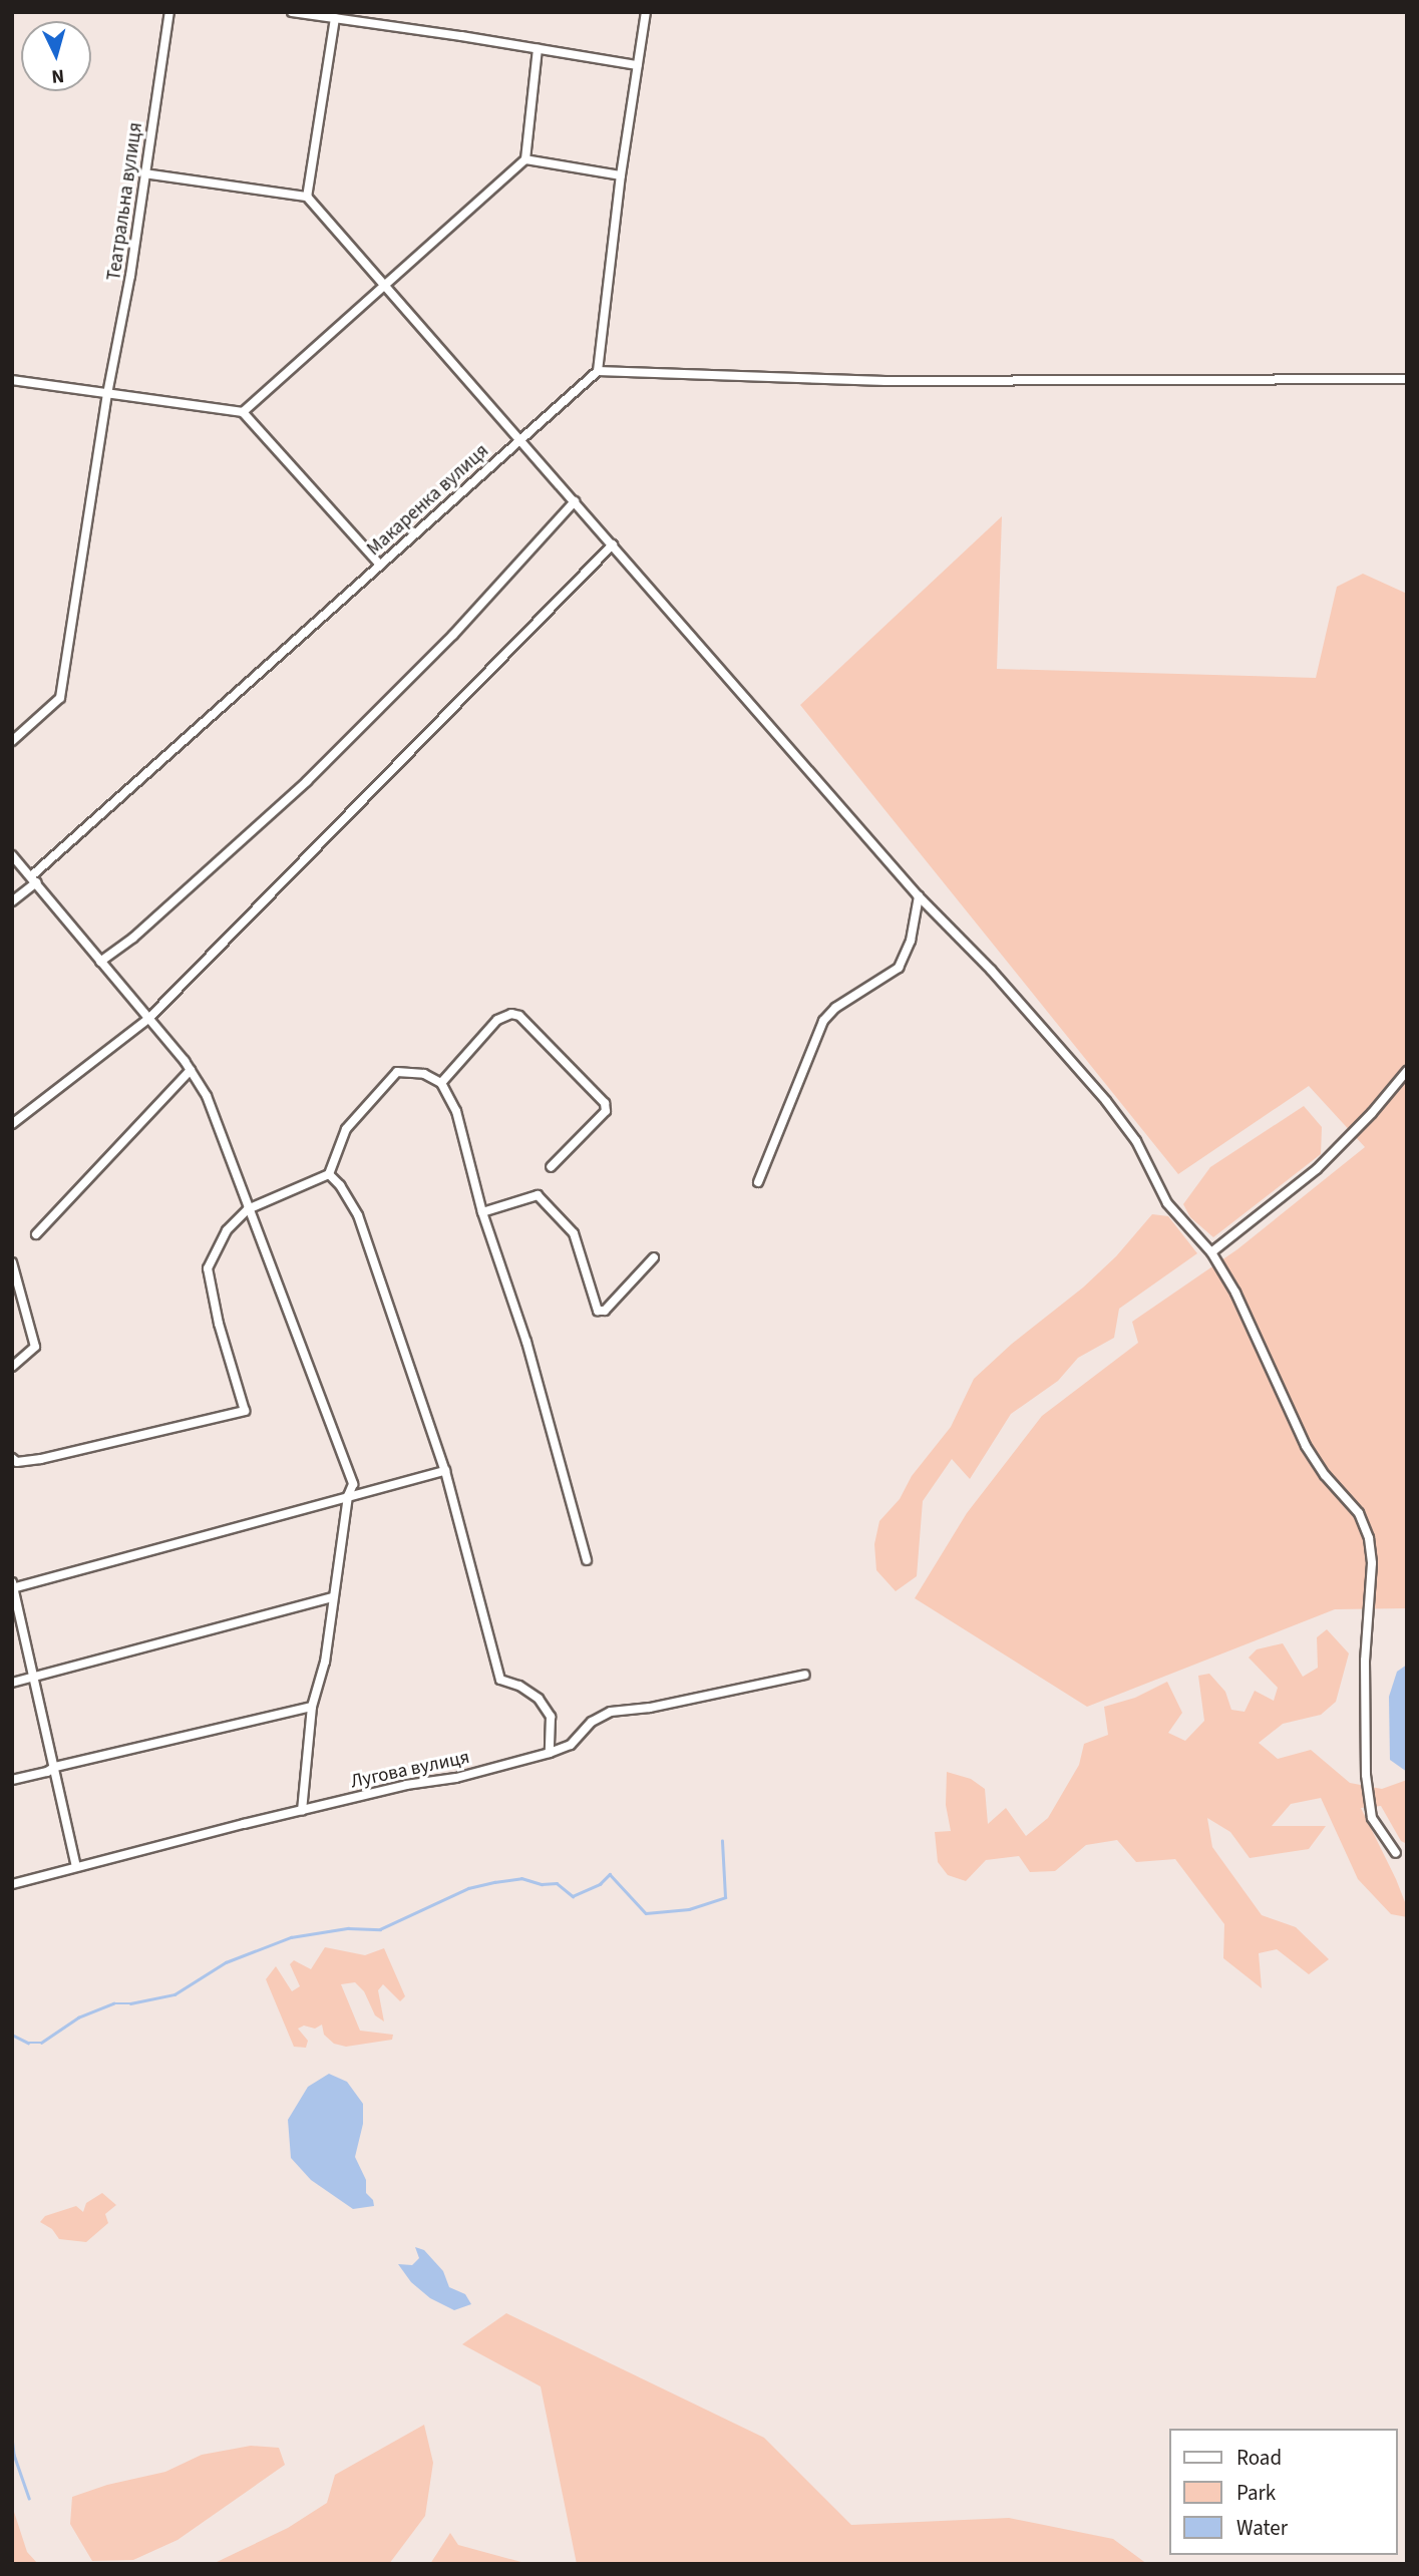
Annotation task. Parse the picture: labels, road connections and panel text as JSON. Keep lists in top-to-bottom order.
{
  "streets": {
    "street": ["Театральна вулиця", "Макаренка вулиця", "Лугова вулиця"]
  },
  "legend": ["Road", "Park", "Water"],
  "north": "bottom"
}
